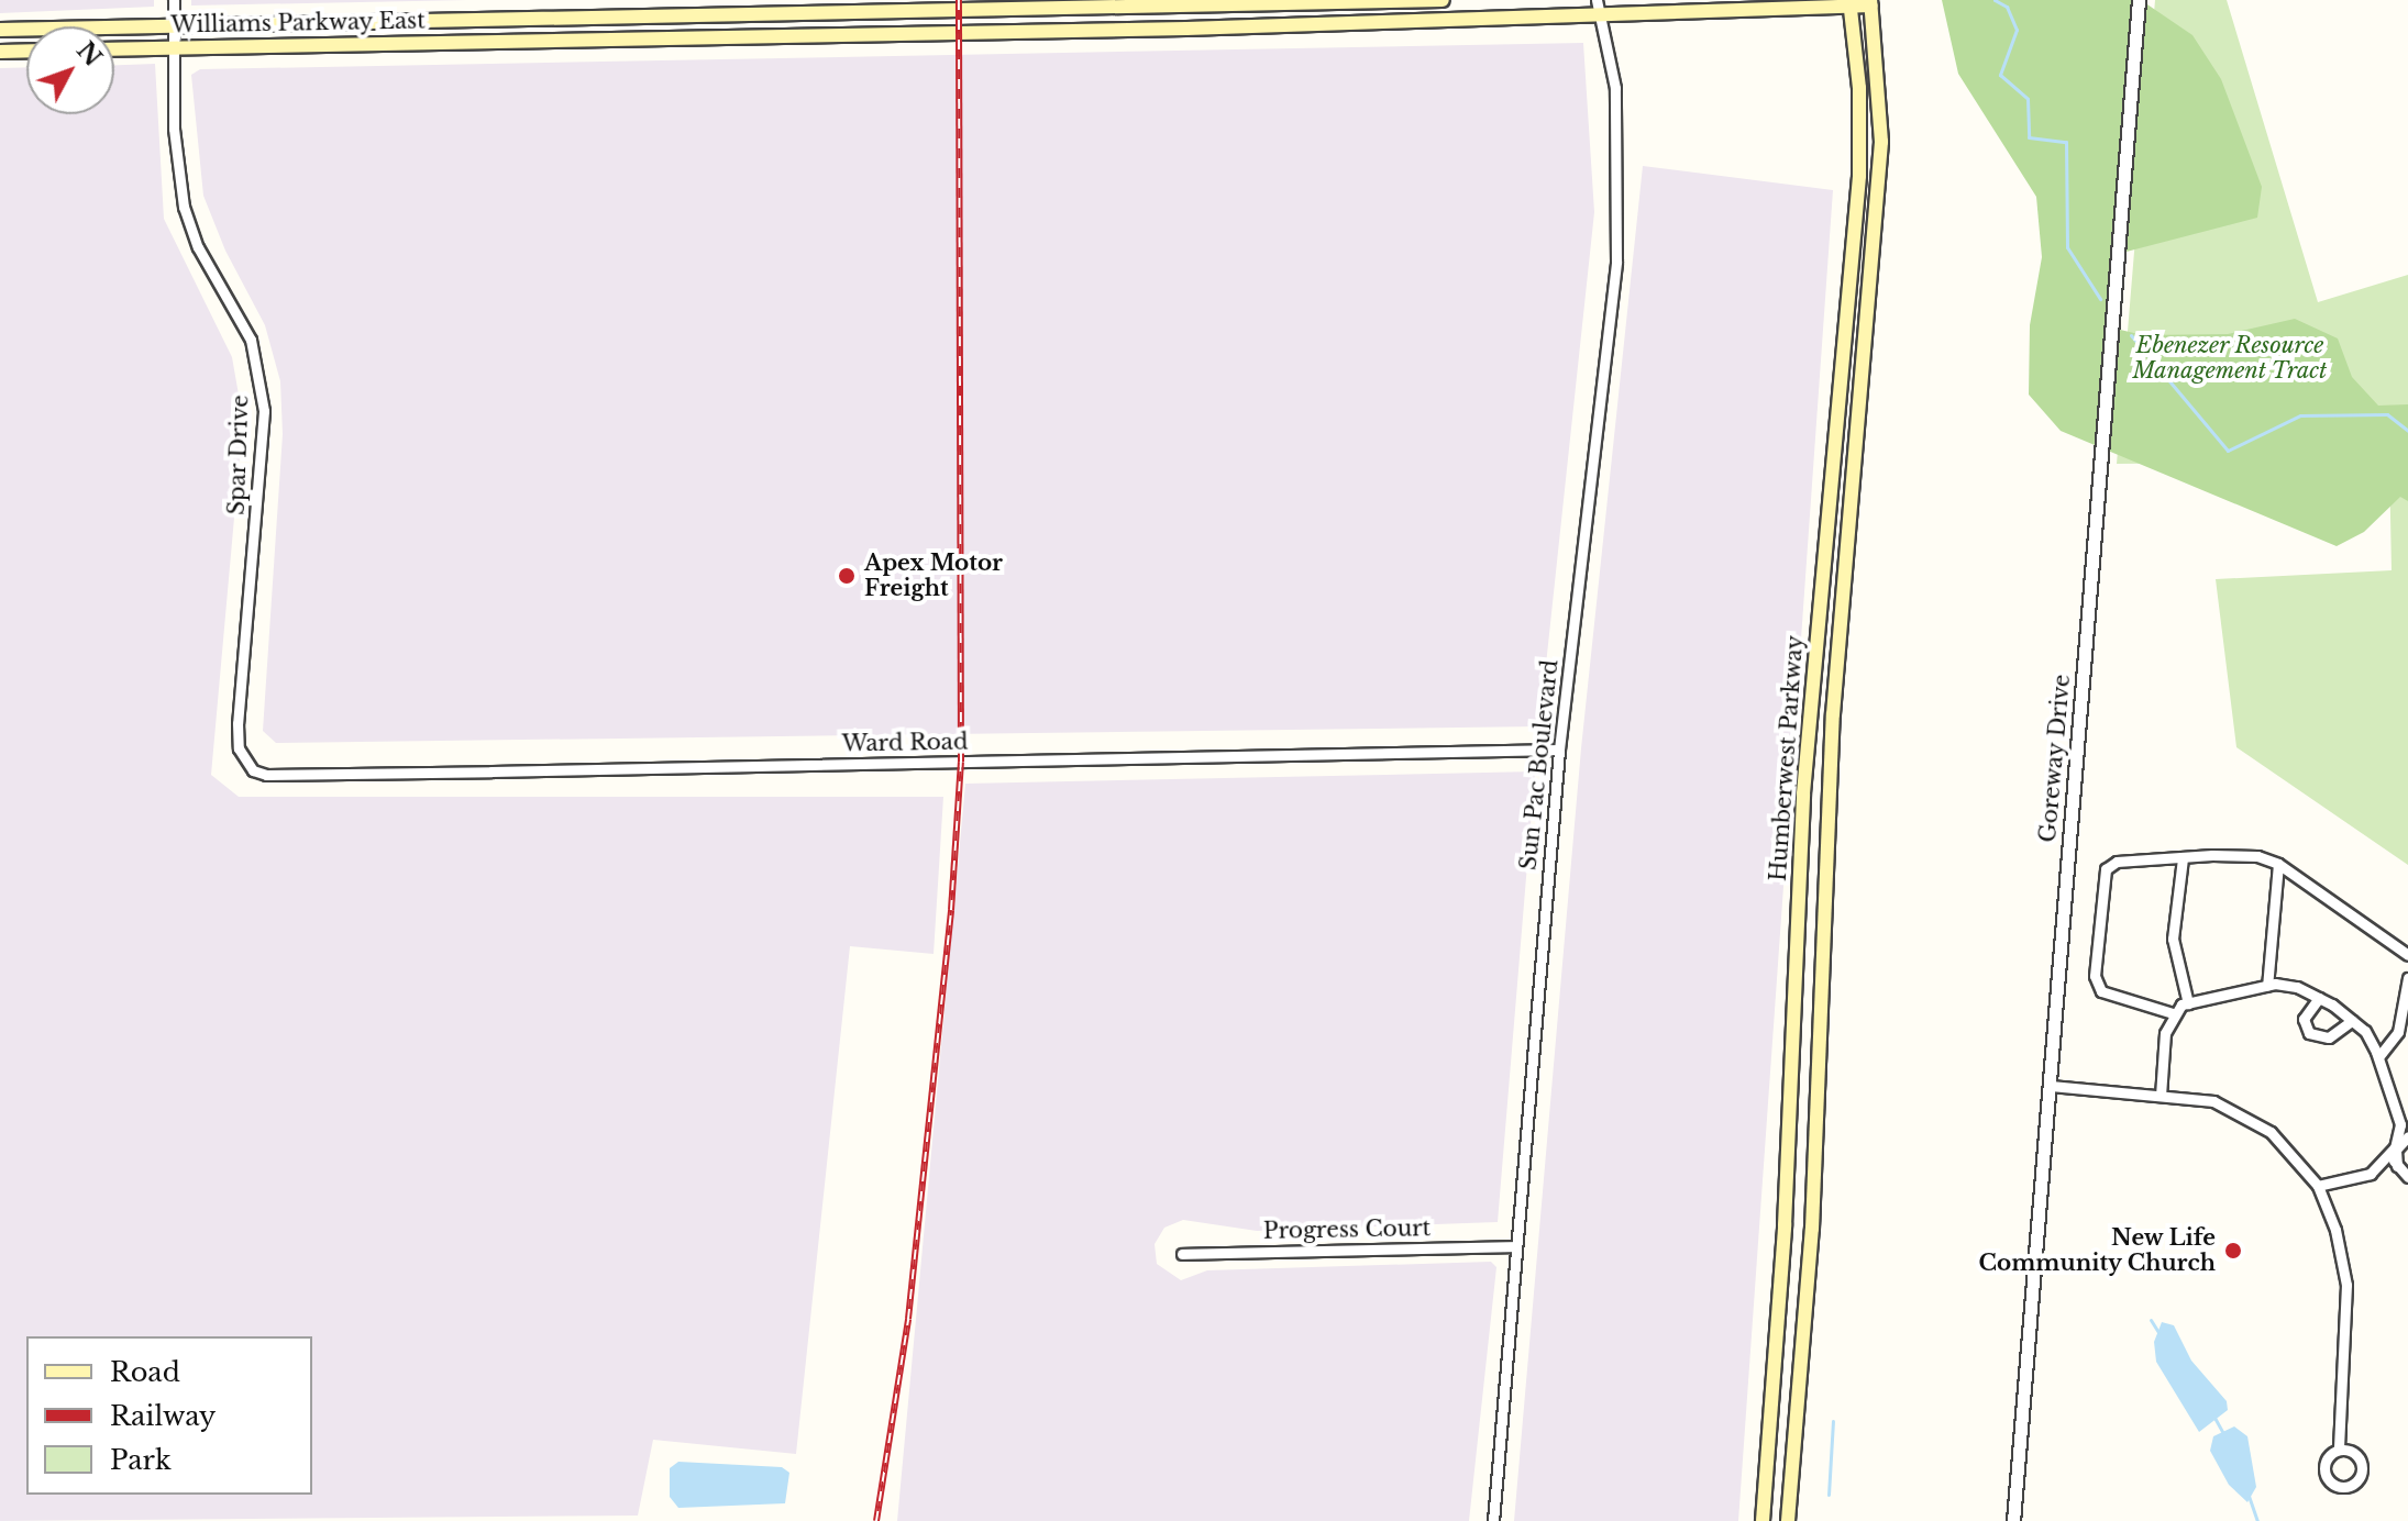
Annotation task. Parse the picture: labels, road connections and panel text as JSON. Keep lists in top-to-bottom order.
{
  "streets": {
    "main road": ["Williams Parkway East", "Humberwest Parkway"],
    "street": [
      "Spar Drive",
      "Ward Road",
      "Goreway Drive",
      "Sun Pac Boulevard",
      "Progress Court"
    ]
  },
  "crossings": [
    ["Williams Parkway East", "Spar Drive"],
    ["Williams Parkway East", "Humberwest Parkway"],
    ["Williams Parkway East", "Sun Pac Boulevard"],
    ["Spar Drive", "Ward Road"],
    ["Ward Road", "Sun Pac Boulevard"],
    ["Sun Pac Boulevard", "Progress Court"]
  ],
  "parks": ["Ebenezer Resource Management Tract"],
  "places": ["Apex Motor Freight", "New Life Community Church"],
  "legend": ["Road", "Railway", "Park"],
  "north": "top right"
}
